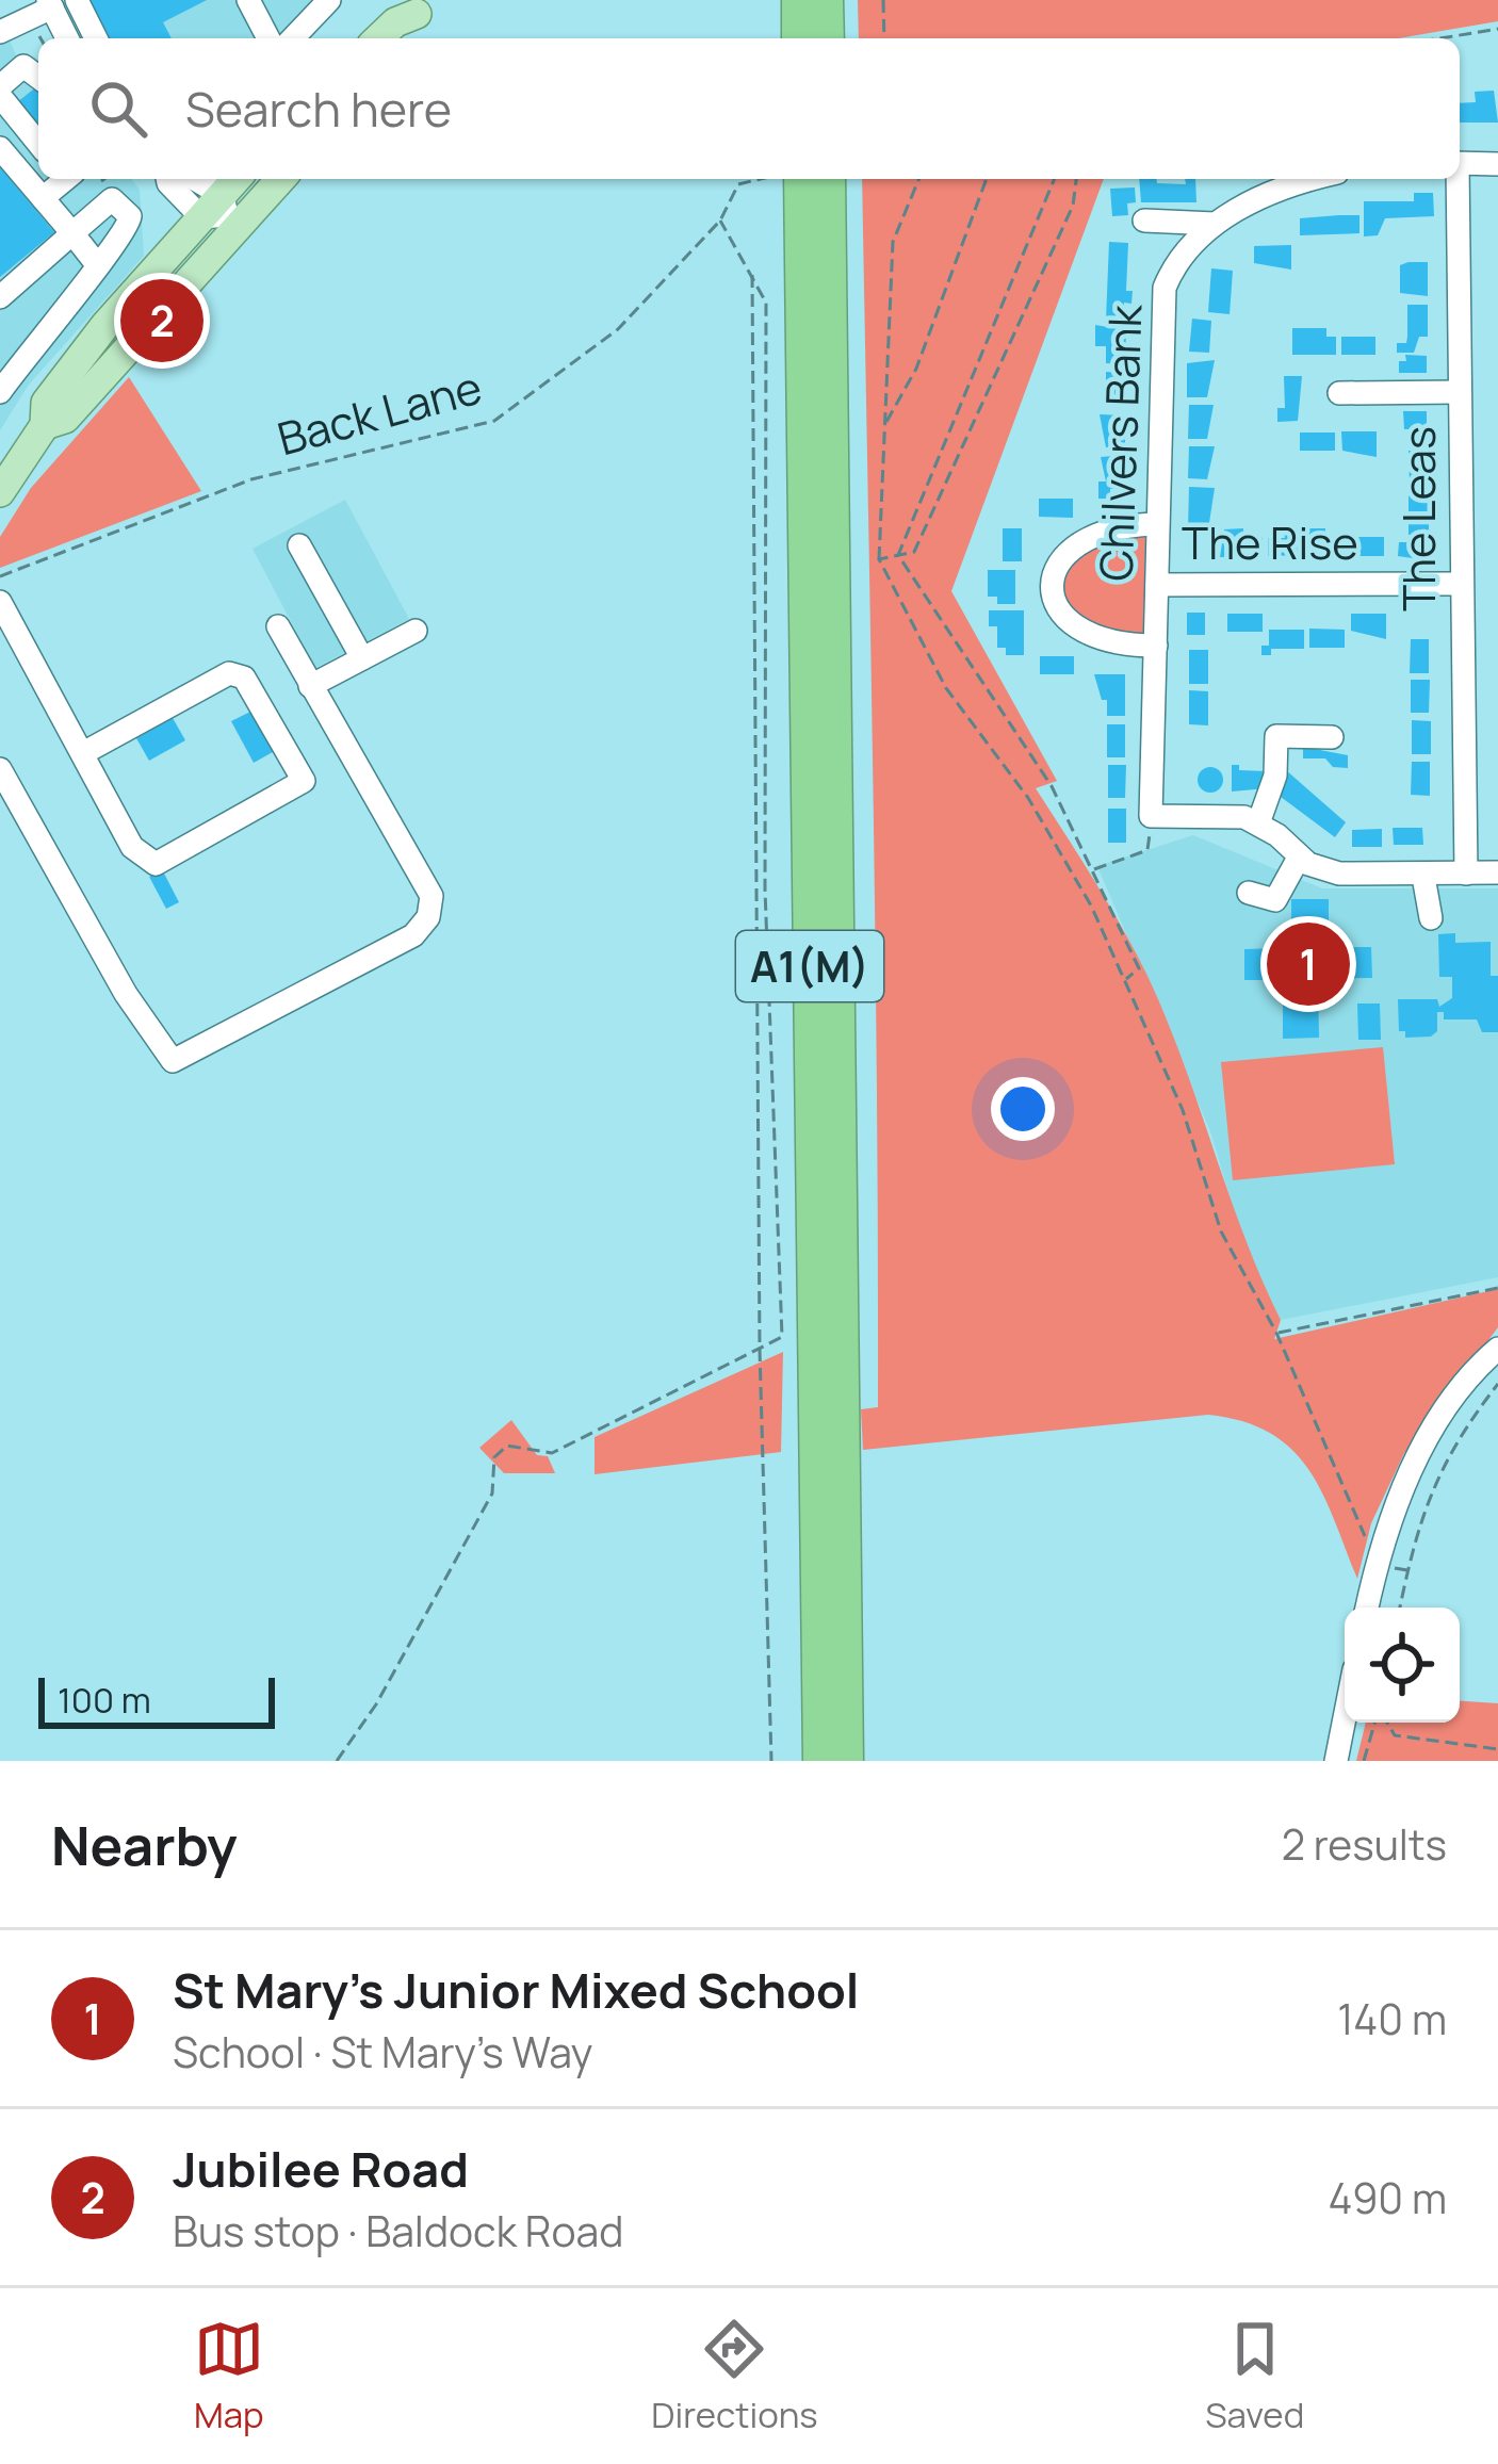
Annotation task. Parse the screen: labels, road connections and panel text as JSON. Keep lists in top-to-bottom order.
{
  "streets": {
    "highway": ["A1(M)"],
    "street": ["Chilvers Bank", "The Leas", "The Rise"],
    "path": ["Back Lane"]
  },
  "crossings": [
    ["Chilvers Bank", "The Rise"],
    ["The Leas", "The Rise"]
  ],
  "scale_bar": "100 m",
  "page": {
    "search": "Search here",
    "pins": ["2", "1"],
    "scale": "100 m",
    "heading": ["Nearby", "2 results"],
    "list": [
      {
        "mark": "1",
        "name": "St Mary's Junior Mixed School",
        "note": "School · St Mary's Way",
        "value": "140 m"
      },
      {
        "mark": "2",
        "name": "Jubilee Road",
        "note": "Bus stop · Baldock Road",
        "value": "490 m"
      }
    ],
    "nav": ["Map", "Directions", "Saved"]
  }
}
